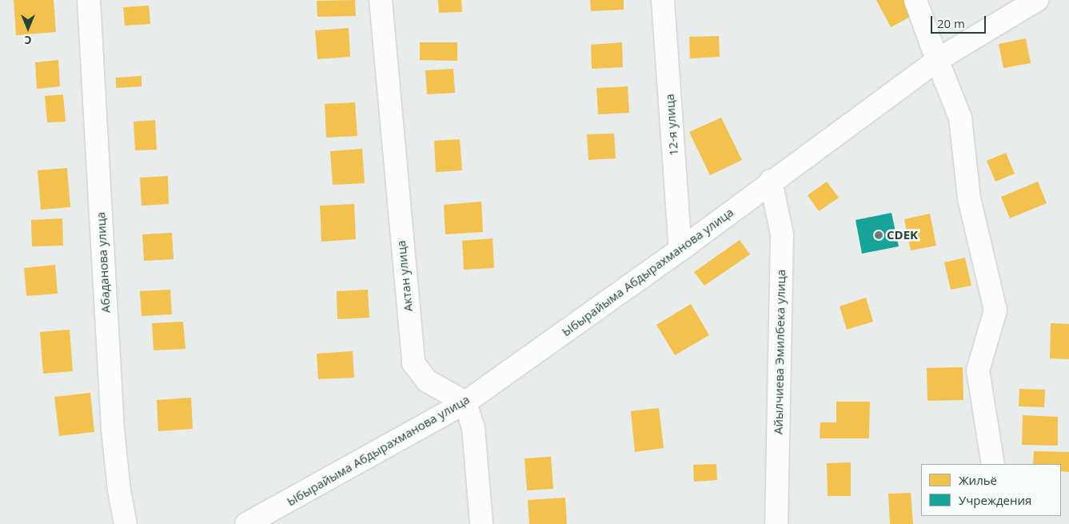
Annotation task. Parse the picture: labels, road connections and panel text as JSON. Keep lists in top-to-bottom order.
{
  "streets": {
    "street": [
      "12-я улица",
      "Абаданова улица",
      "Ыбырайыма Абдырахманова улица",
      "Актан улица",
      "Айылчиева Эмилбека улица"
    ]
  },
  "crossings": [
    ["12-я улица", "Ыбырайыма Абдырахманова улица"],
    ["Ыбырайыма Абдырахманова улица", "Актан улица"],
    ["Ыбырайыма Абдырахманова улица", "Айылчиева Эмилбека улица"]
  ],
  "places": ["CDEK"],
  "legend": ["Жильё", "Учреждения"],
  "scale_bar": "20 m",
  "north": "bottom"
}
